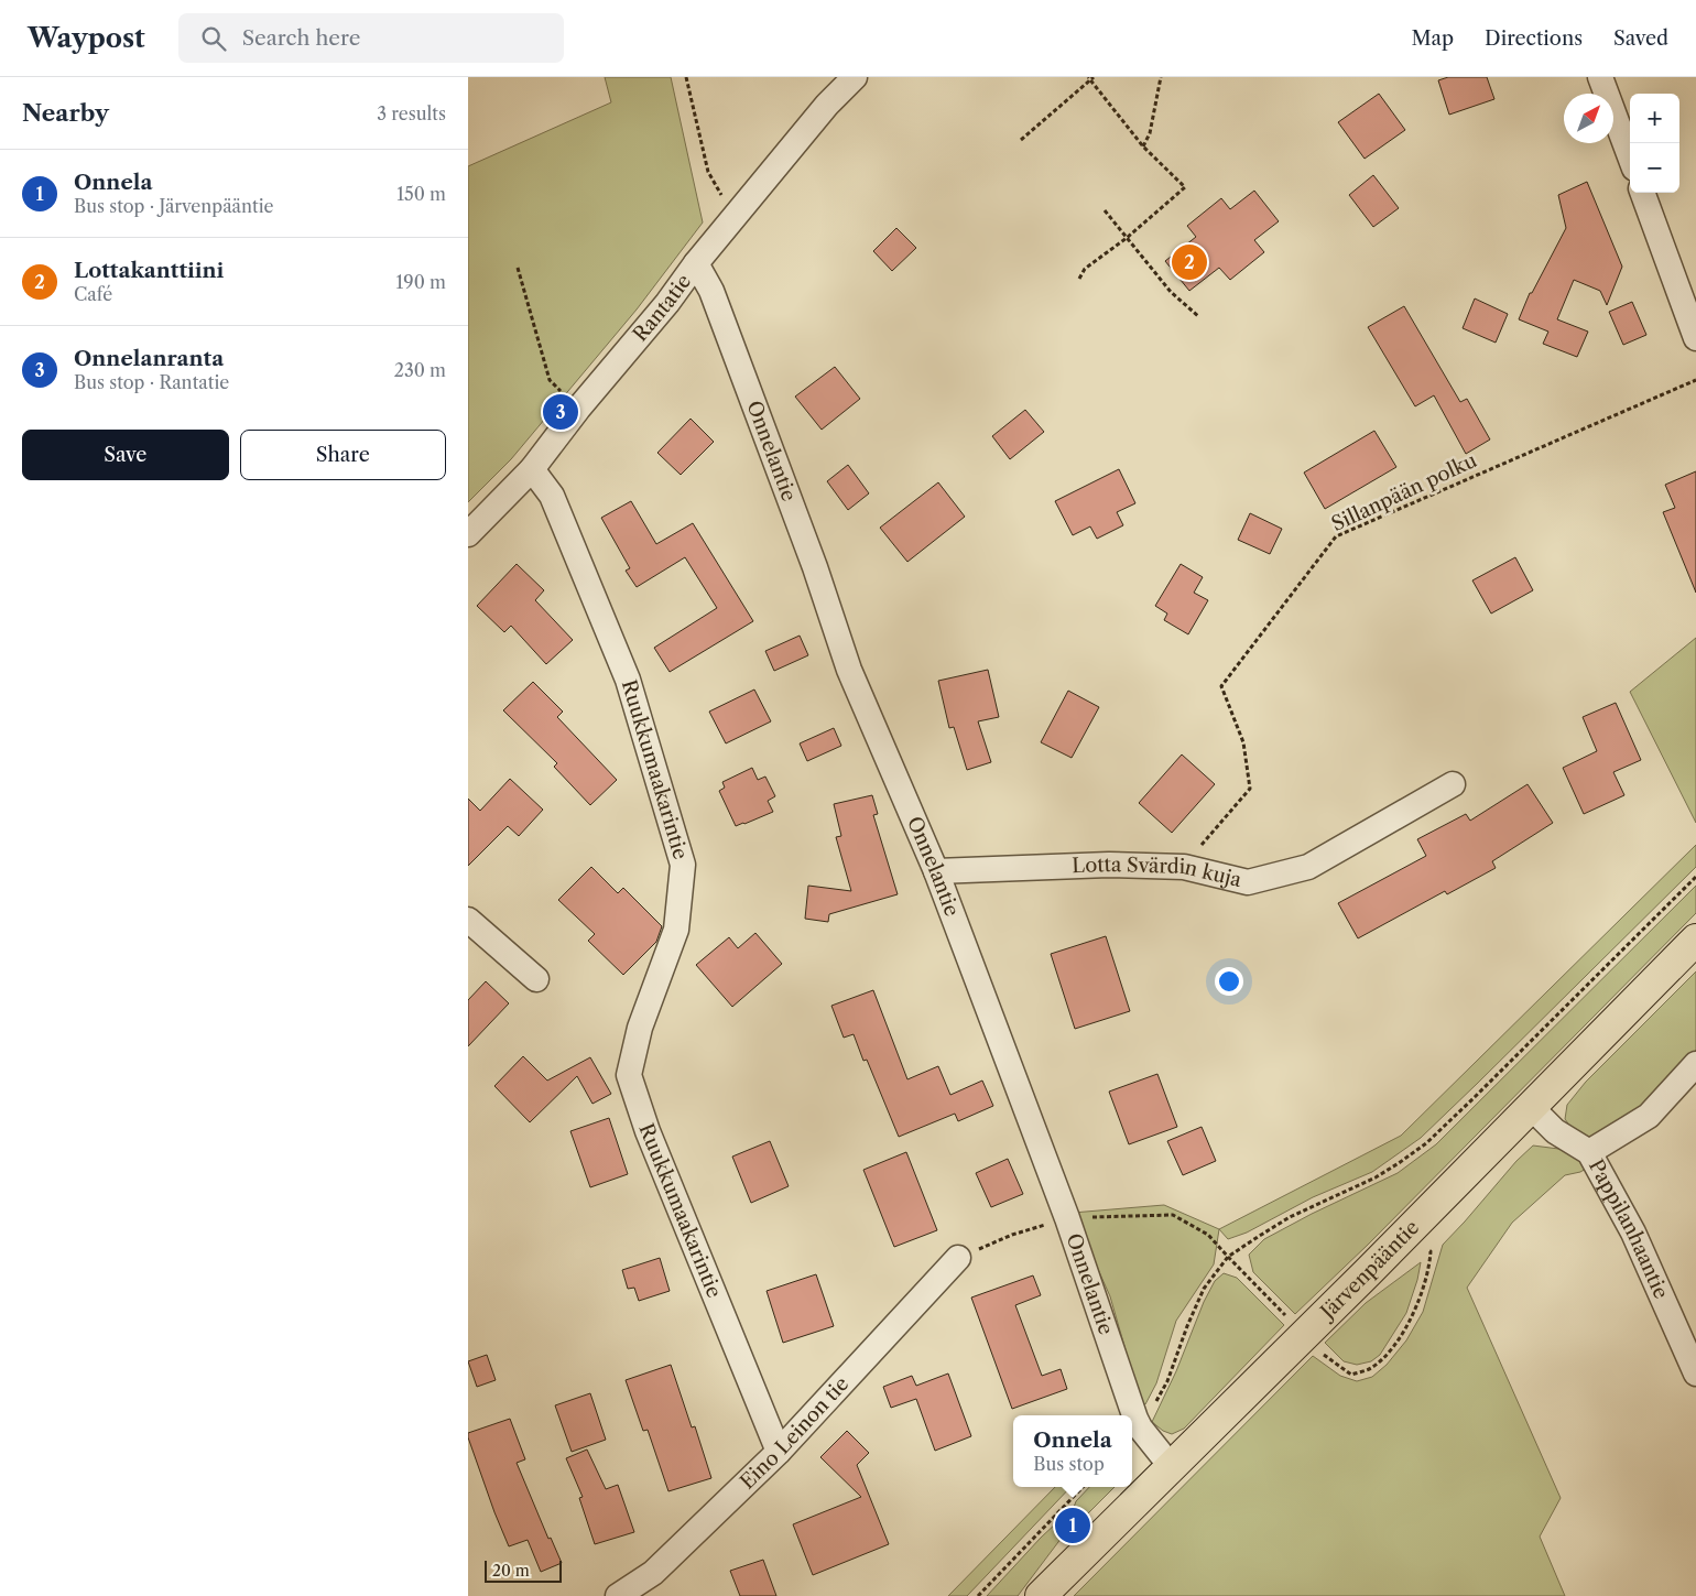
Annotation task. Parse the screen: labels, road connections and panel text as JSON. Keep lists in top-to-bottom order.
{
  "streets": {
    "main road": ["Järvenpääntie"],
    "street": [
      "Rantatie",
      "Onnelantie",
      "Ruukkumaakarintie",
      "Lotta Svärdin kuja",
      "Pappilanhaantie",
      "Eino Leinon tie"
    ],
    "path": ["Sillanpään polku"]
  },
  "crossings": [
    ["Rantatie", "Onnelantie"],
    ["Rantatie", "Ruukkumaakarintie"],
    ["Onnelantie", "Lotta Svärdin kuja"],
    ["Onnelantie", "Järvenpääntie"],
    ["Sillanpään polku", "Lotta Svärdin kuja"],
    ["Ruukkumaakarintie", "Eino Leinon tie"],
    ["Pappilanhaantie", "Järvenpääntie"]
  ],
  "scale_bar": "20 m",
  "north": "top right",
  "page": {
    "header": "Waypost",
    "search": "Search here",
    "nav": ["Map", "Directions", "Saved"],
    "heading": ["Nearby", "3 results"],
    "map_buttons": ["+", "−"],
    "list": [
      {
        "mark": "1",
        "name": "Onnela",
        "note": "Bus stop · Järvenpääntie",
        "value": "150 m"
      },
      {
        "mark": "2",
        "name": "Lottakanttiini",
        "note": "Café",
        "value": "190 m"
      },
      {
        "mark": "3",
        "name": "Onnelanranta",
        "note": "Bus stop · Rantatie",
        "value": "230 m"
      }
    ],
    "pins": ["2", "3", "1"],
    "buttons": ["Save", "Share"],
    "popup": ["Onnela", "Bus stop"],
    "scale": "20 m"
  }
}
